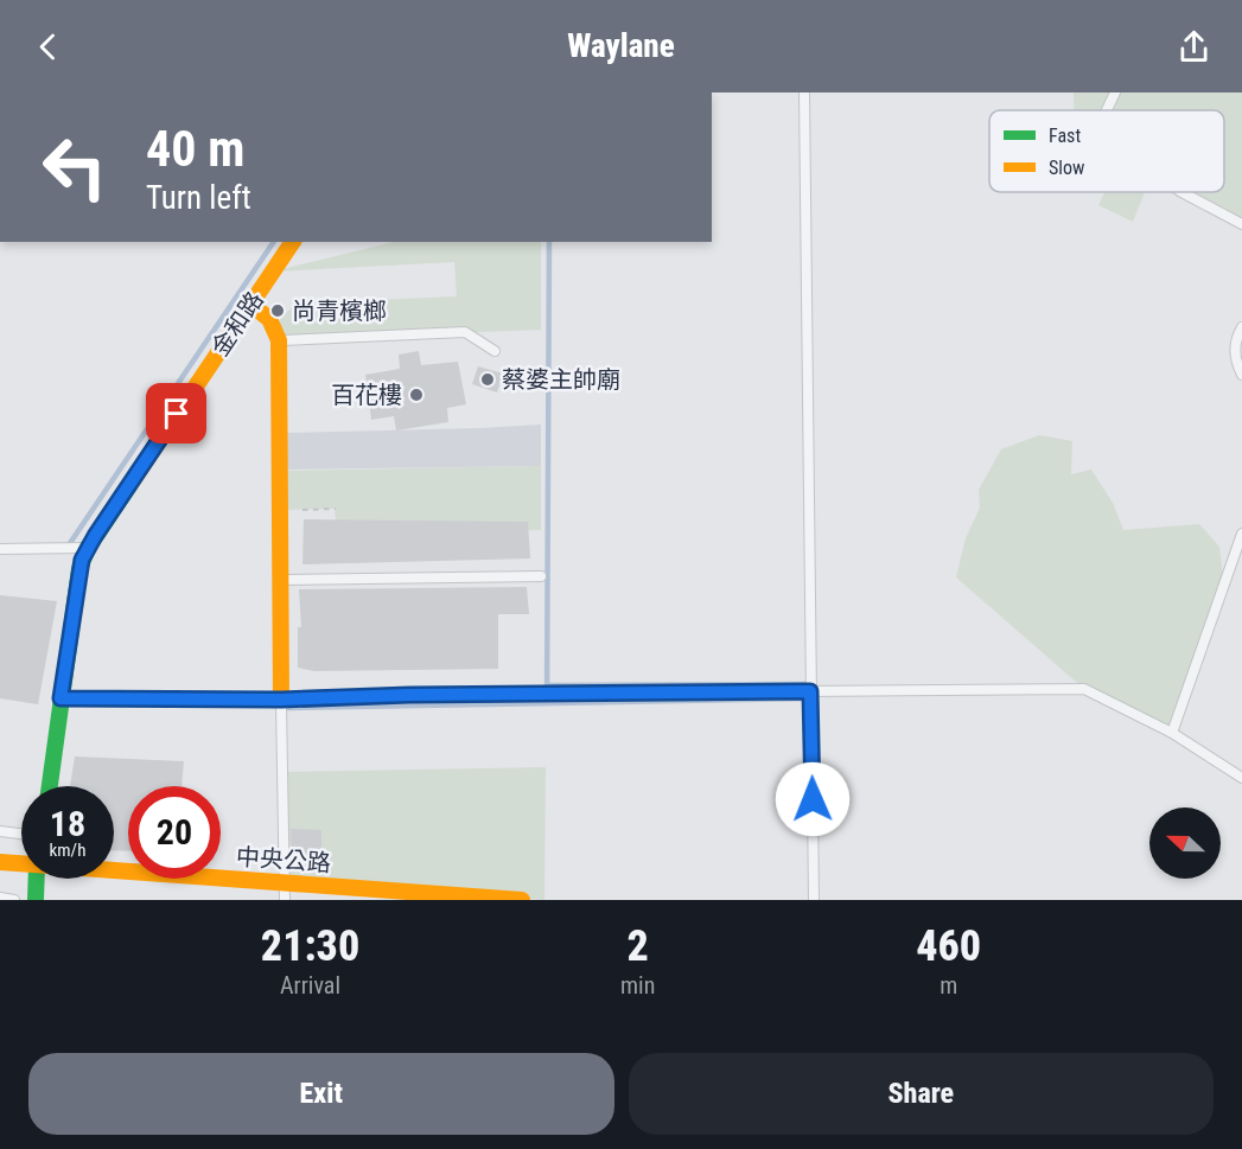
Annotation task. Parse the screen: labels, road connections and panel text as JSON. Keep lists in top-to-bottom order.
{
  "streets": {
    "street": ["金和路", "中央公路"]
  },
  "places": ["尚青檳榔", "蔡婆主帥廟", "百花樓"],
  "legend": ["Fast", "Slow"],
  "north": "left",
  "page": {
    "header": "Waylane",
    "turn": ["40 m", "Turn left"],
    "speed": "18 km/h",
    "limit": "20",
    "eta": [
      "21:30",
      "Arrival",
      "2",
      "min",
      "460",
      "m"
    ],
    "buttons": ["Exit", "Share"]
  }
}
